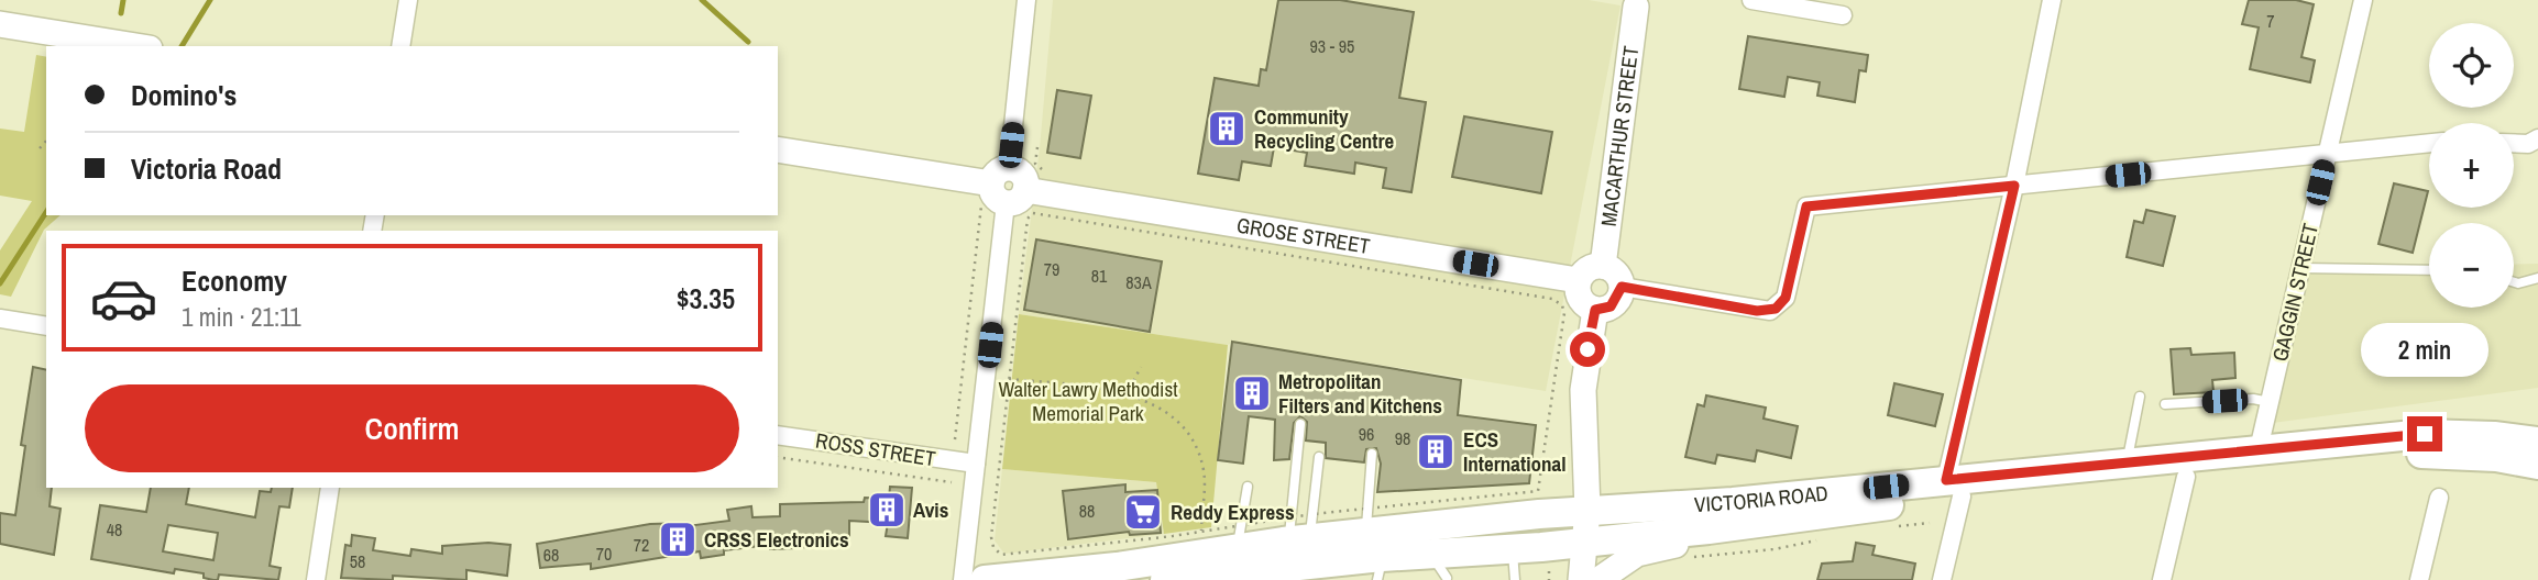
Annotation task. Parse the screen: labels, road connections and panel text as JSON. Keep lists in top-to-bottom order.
{
  "streets": {
    "main road": ["VICTORIA ROAD"],
    "street": [
      "MACARTHUR STREET",
      "GROSE STREET",
      "GAGGIN STREET",
      "ROSS STREET"
    ]
  },
  "crossings": [
    ["MACARTHUR STREET", "GROSE STREET"],
    ["GAGGIN STREET", "VICTORIA ROAD"]
  ],
  "parks": ["Walter Lawry Methodist Memorial Park"],
  "places": {
    "building": [
      "Community Recycling Centre",
      "Metropolitan Filters and Kitchens",
      "ECS International",
      "Avis",
      "CRSS Electronics"
    ],
    "supermarket": ["Reddy Express"]
  },
  "house_numbers": [
    "7",
    "93 - 95",
    "79",
    "81",
    "83A",
    "96",
    "98",
    "88",
    "48",
    "72",
    "70",
    "68",
    "58"
  ],
  "page": {
    "map_buttons": ["+", "−"],
    "banner": ["Domino's", "Victoria Road"],
    "list": [
      {
        "name": "Economy",
        "note": "1 min · 21:11",
        "value": "$3.35"
      }
    ],
    "bubble": "2 min",
    "buttons": "Confirm"
  }
}
